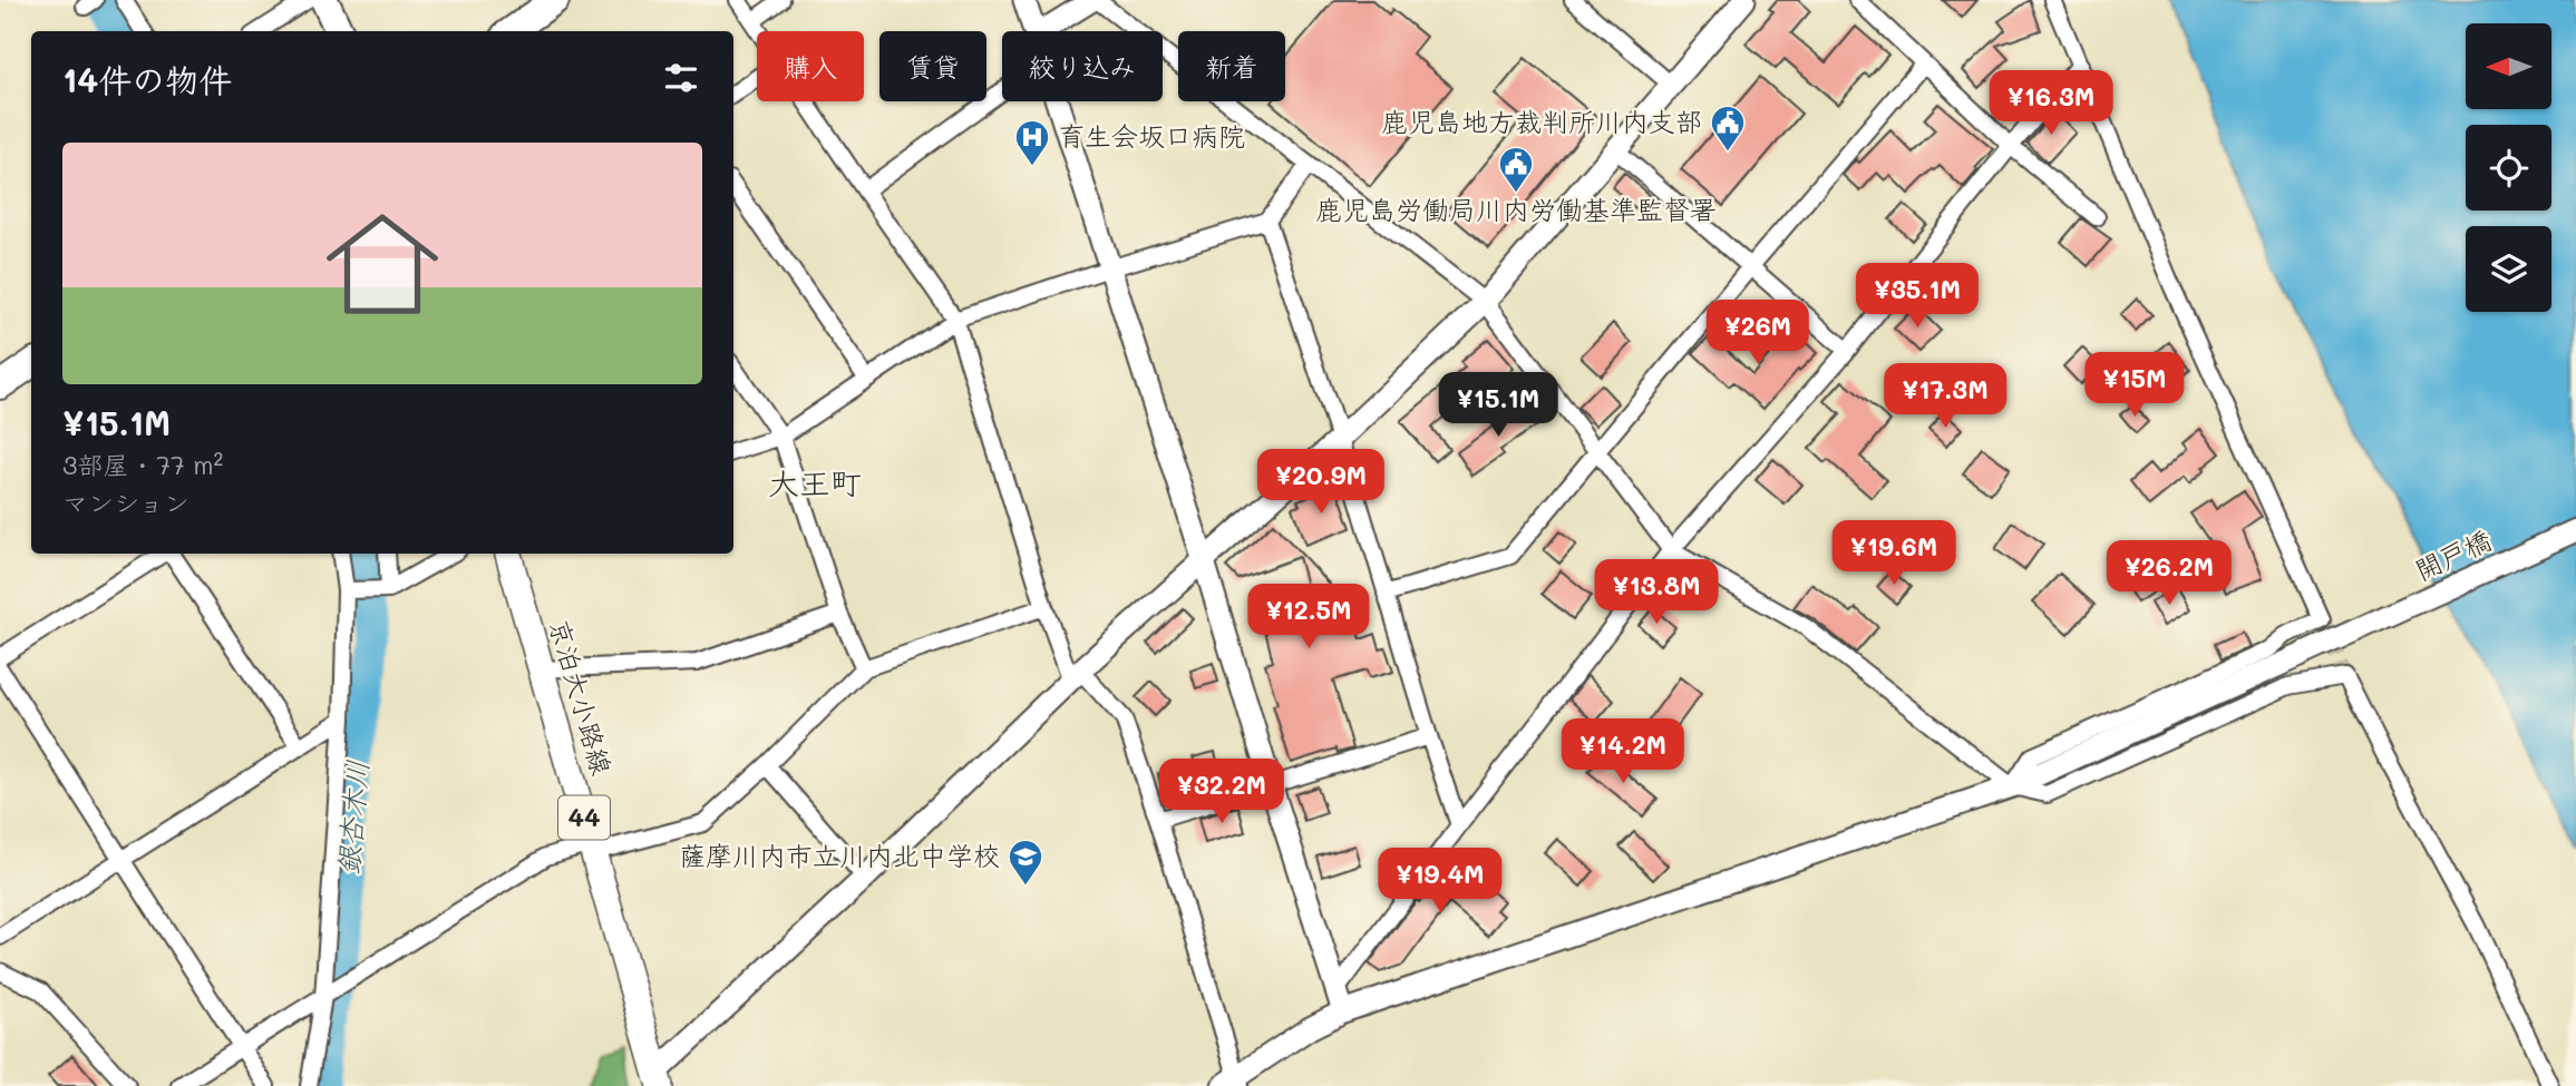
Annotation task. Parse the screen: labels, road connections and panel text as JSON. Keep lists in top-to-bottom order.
{
  "streets": {
    "main road": ["京泊大小路線", "44"],
    "street": ["開戸橋"]
  },
  "districts": ["大王町"],
  "water": ["銀杏木川"],
  "places": {
    "public building": ["鹿児島地方裁判所川内支部", "鹿児島労働局川内労働基準監督署"],
    "hospital": ["育生会坂口病院"],
    "school or university": ["薩摩川内市立川内北中学校"]
  },
  "north": "left",
  "page": {
    "chip": [
      "購入",
      "賃貸",
      "絞り込み",
      "新着"
    ],
    "heading": "14件の物件",
    "price": [
      "¥16.3M",
      "¥35.1M",
      "¥26M",
      "¥15M",
      "¥17.3M",
      "¥15.1M",
      "¥20.9M",
      "¥19.6M",
      "¥26.2M",
      "¥13.8M",
      "¥12.5M",
      "¥14.2M",
      "¥32.2M",
      "¥19.4M"
    ],
    "list": [
      {
        "name": "¥15.1M",
        "note": "3部屋 · 77 m² · マンション"
      }
    ]
  }
}
